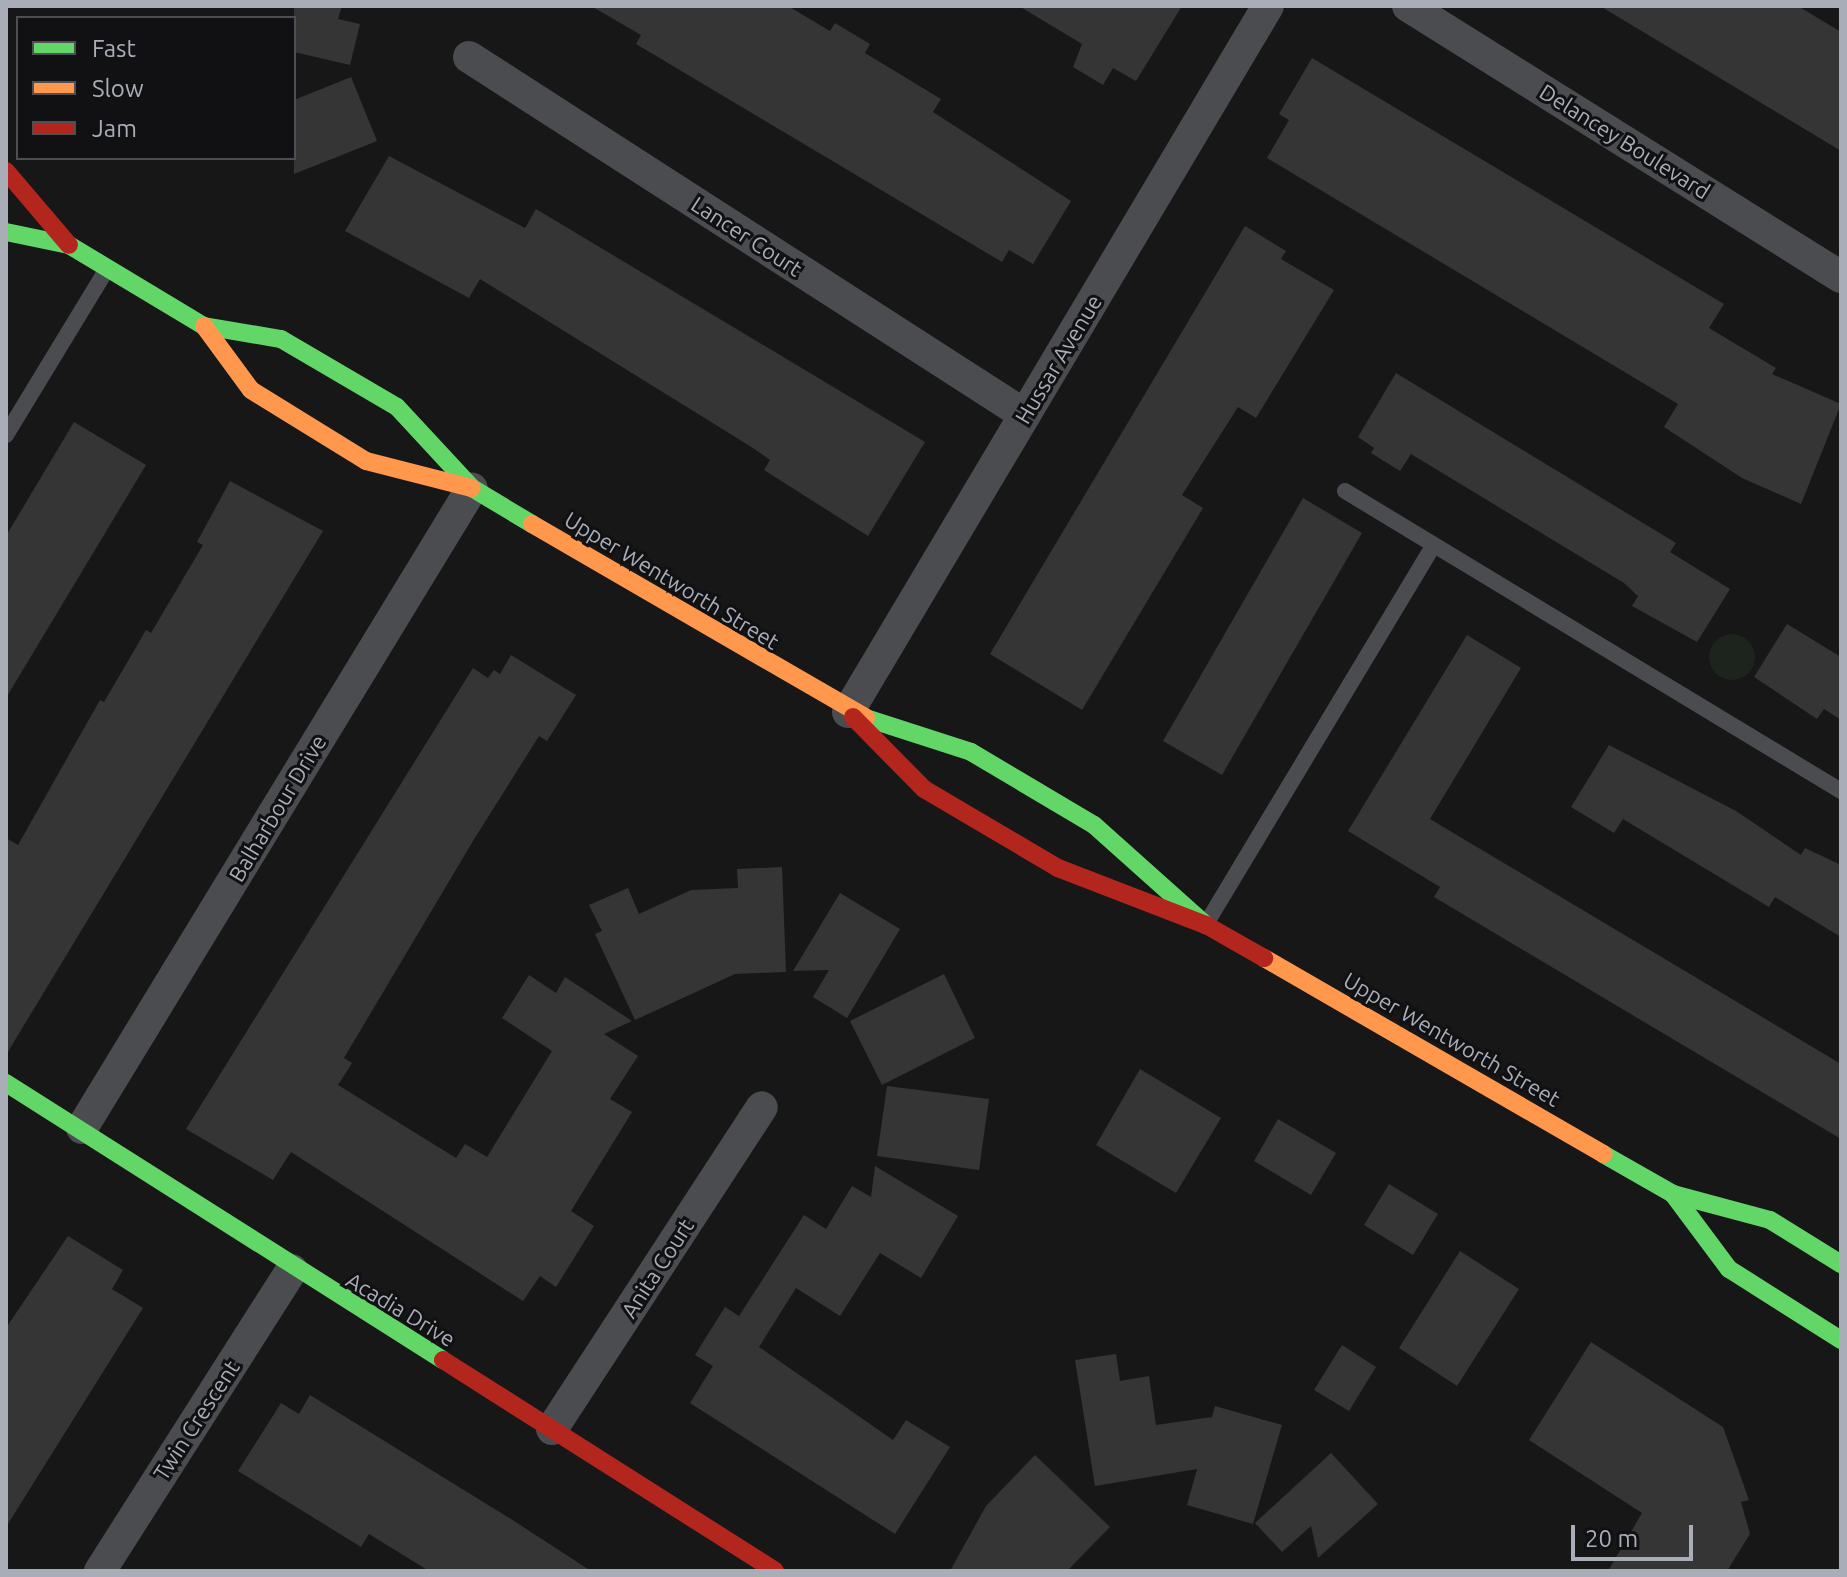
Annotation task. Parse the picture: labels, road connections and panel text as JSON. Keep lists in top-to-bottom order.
{
  "streets": {
    "main road": ["Upper Wentworth Street", "Acadia Drive"],
    "street": [
      "Delancey Boulevard",
      "Lancer Court",
      "Hussar Avenue",
      "Balharbour Drive",
      "Anita Court",
      "Twin Crescent"
    ]
  },
  "crossings": [
    ["Lancer Court", "Hussar Avenue"],
    ["Hussar Avenue", "Upper Wentworth Street"],
    ["Upper Wentworth Street", "Balharbour Drive"],
    ["Balharbour Drive", "Acadia Drive"],
    ["Anita Court", "Acadia Drive"],
    ["Acadia Drive", "Twin Crescent"]
  ],
  "legend": ["Fast", "Slow", "Jam"],
  "scale_bar": "20 m"
}
